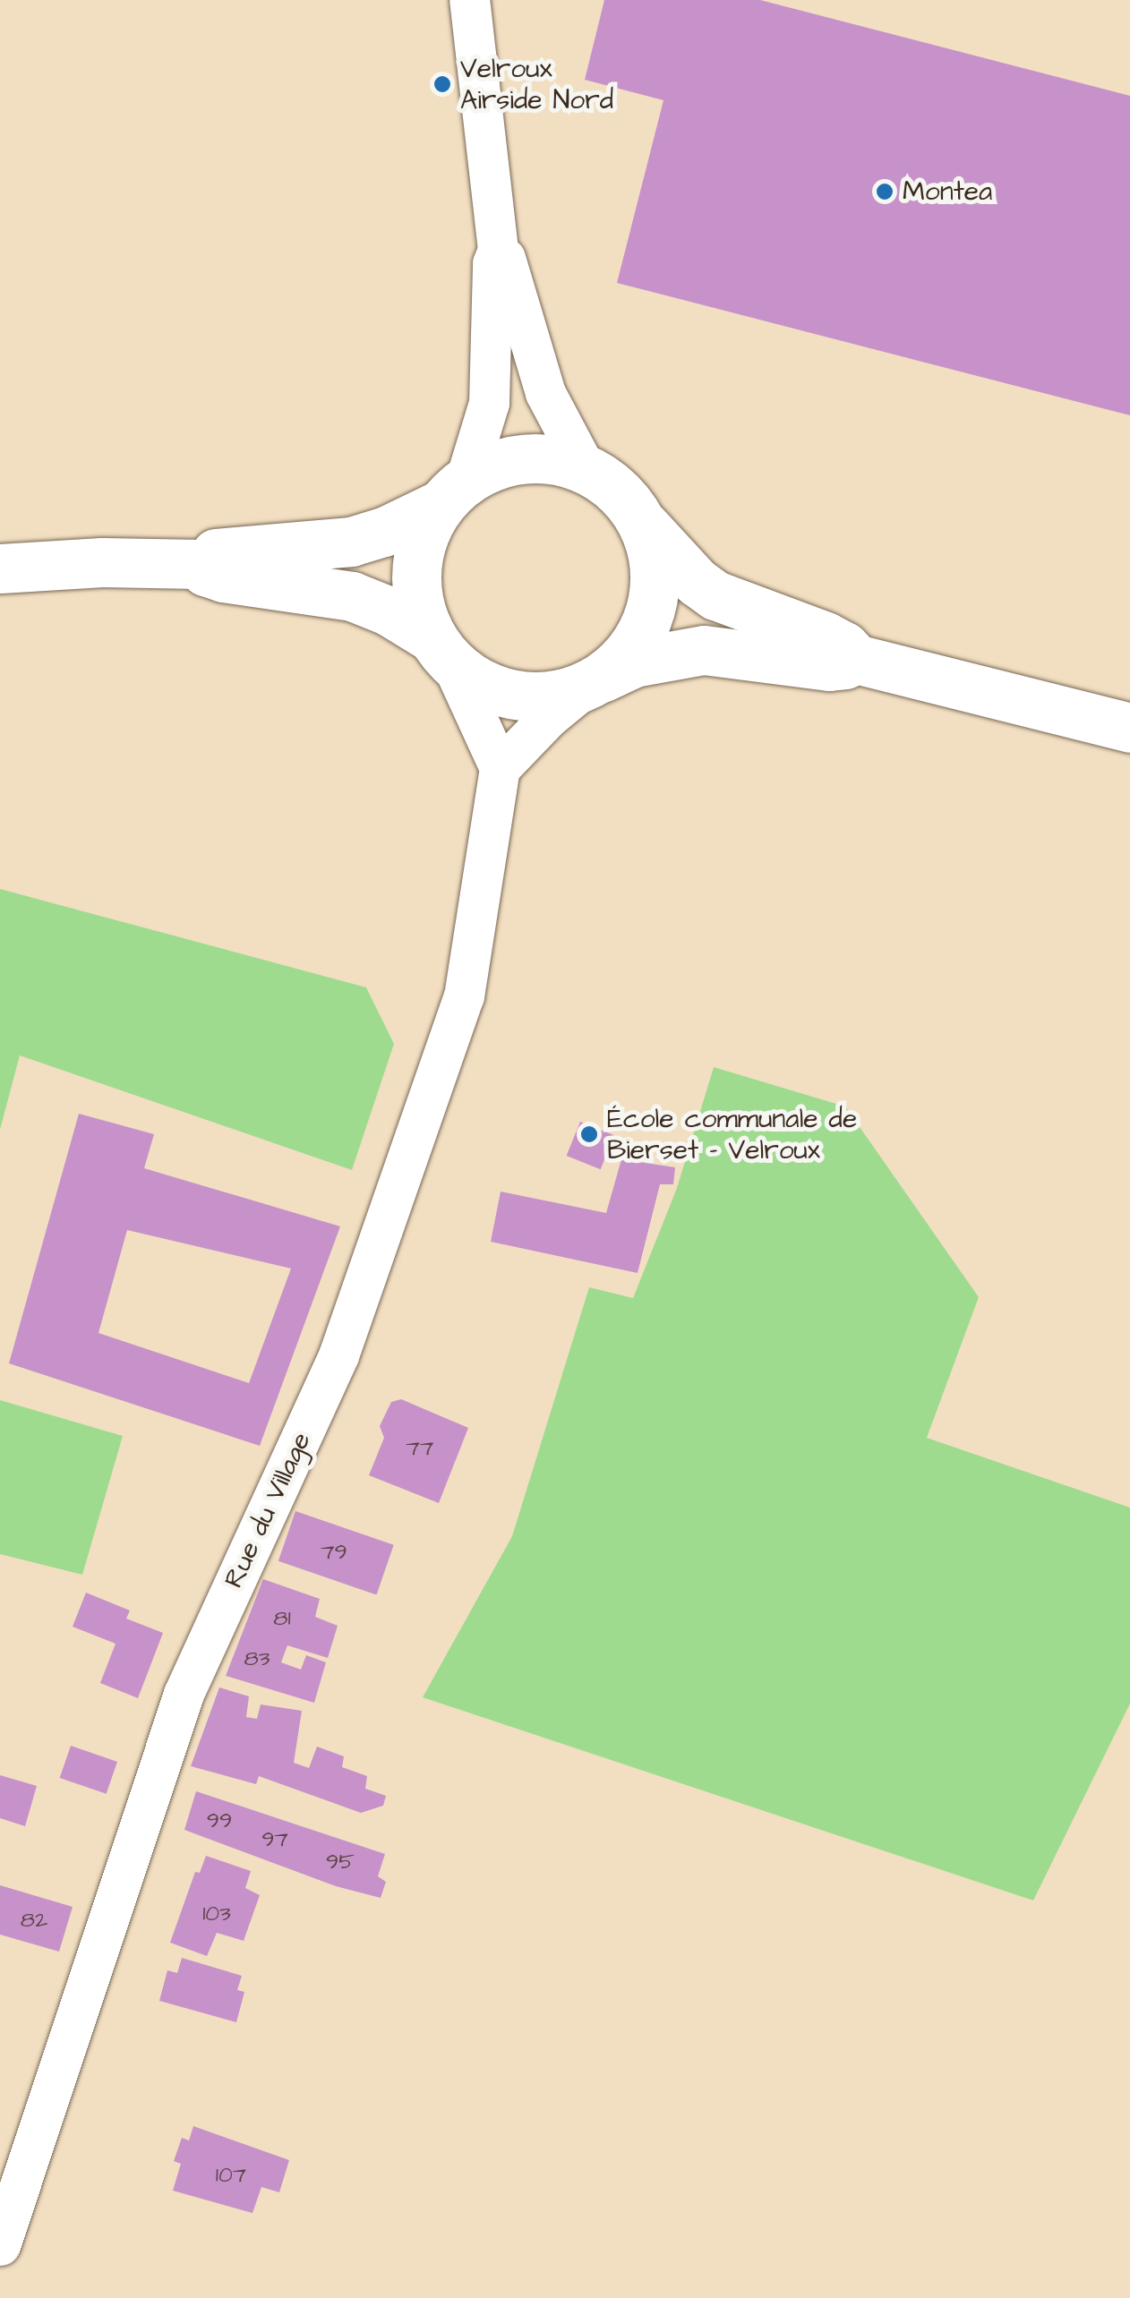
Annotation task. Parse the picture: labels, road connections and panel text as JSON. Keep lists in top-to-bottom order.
{
  "streets": {
    "street": ["Rue du Village"]
  },
  "places": ["Velroux Airside Nord", "Montea", "École communale de Bierset - Velroux"],
  "house_numbers": [
    "77",
    "79",
    "81",
    "83",
    "99",
    "97",
    "95",
    "103",
    "82",
    "107"
  ]
}
